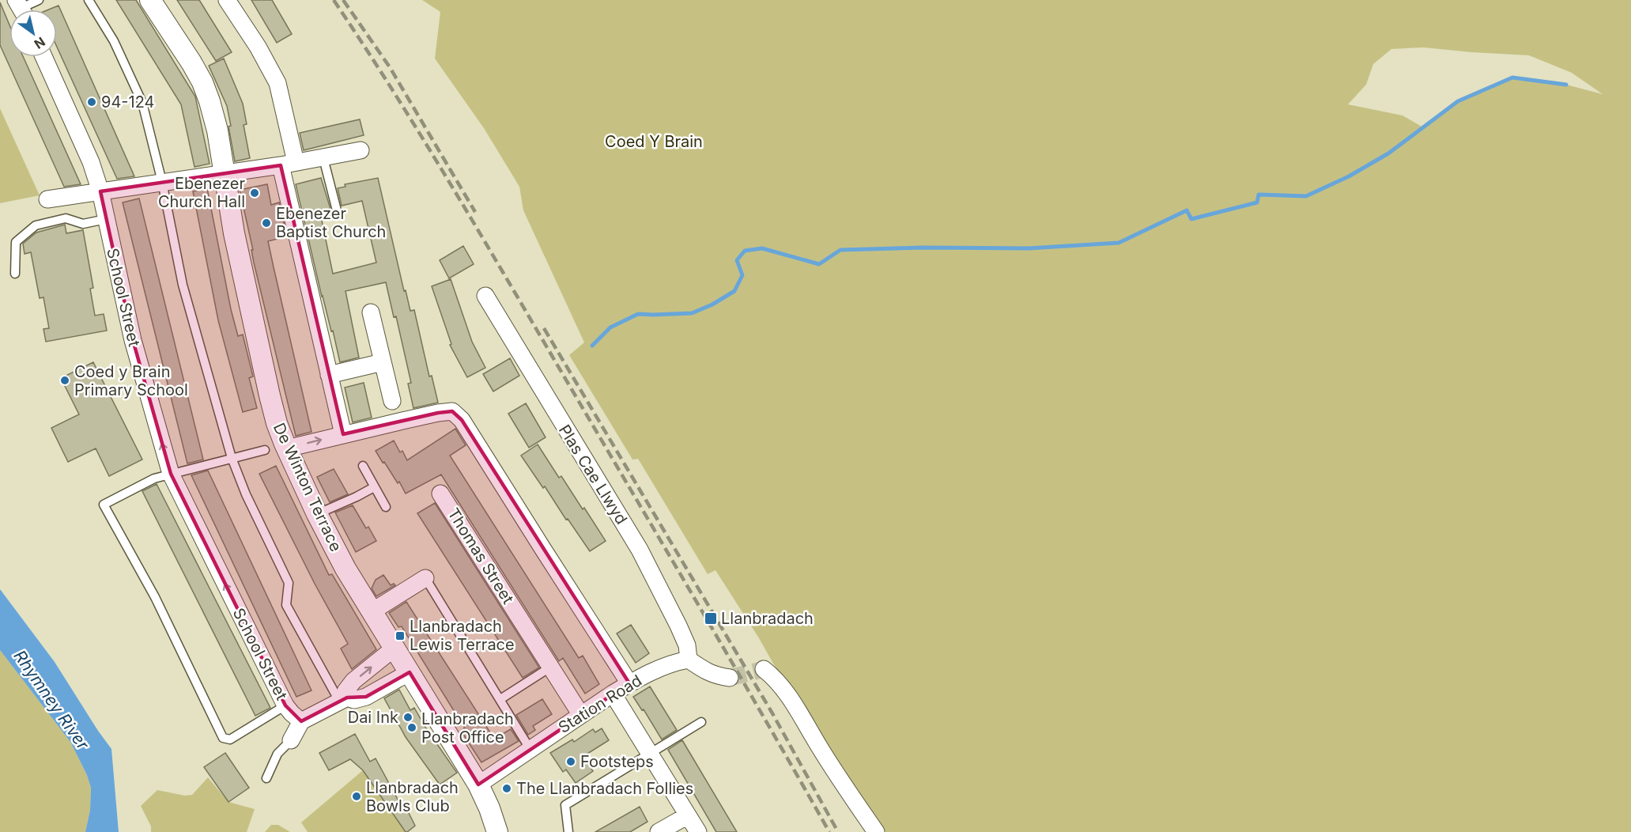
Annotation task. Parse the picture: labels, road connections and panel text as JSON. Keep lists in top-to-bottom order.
{
  "streets": {
    "street": [
      "School Street",
      "Plas Cae Llwyd",
      "De Winton Terrace",
      "Thomas Street",
      "Station Road"
    ]
  },
  "crossings": [
    ["Plas Cae Llwyd", "Station Road"],
    ["De Winton Terrace", "Station Road"],
    ["Thomas Street", "Station Road"]
  ],
  "one_way": ["School Street"],
  "water": ["Rhymney River"],
  "parks": ["Coed Y Brain"],
  "places": {
    "other": [
      "94-124",
      "Ebenezer Church Hall",
      "Ebenezer Baptist Church",
      "Coed y Brain Primary School",
      "Dai Ink",
      "Llanbradach Post Office",
      "Footsteps",
      "The Llanbradach Follies",
      "Llanbradach Bowls Club"
    ],
    "transit": ["Llanbradach", "Llanbradach Lewis Terrace"]
  },
  "north": "bottom right"
}
